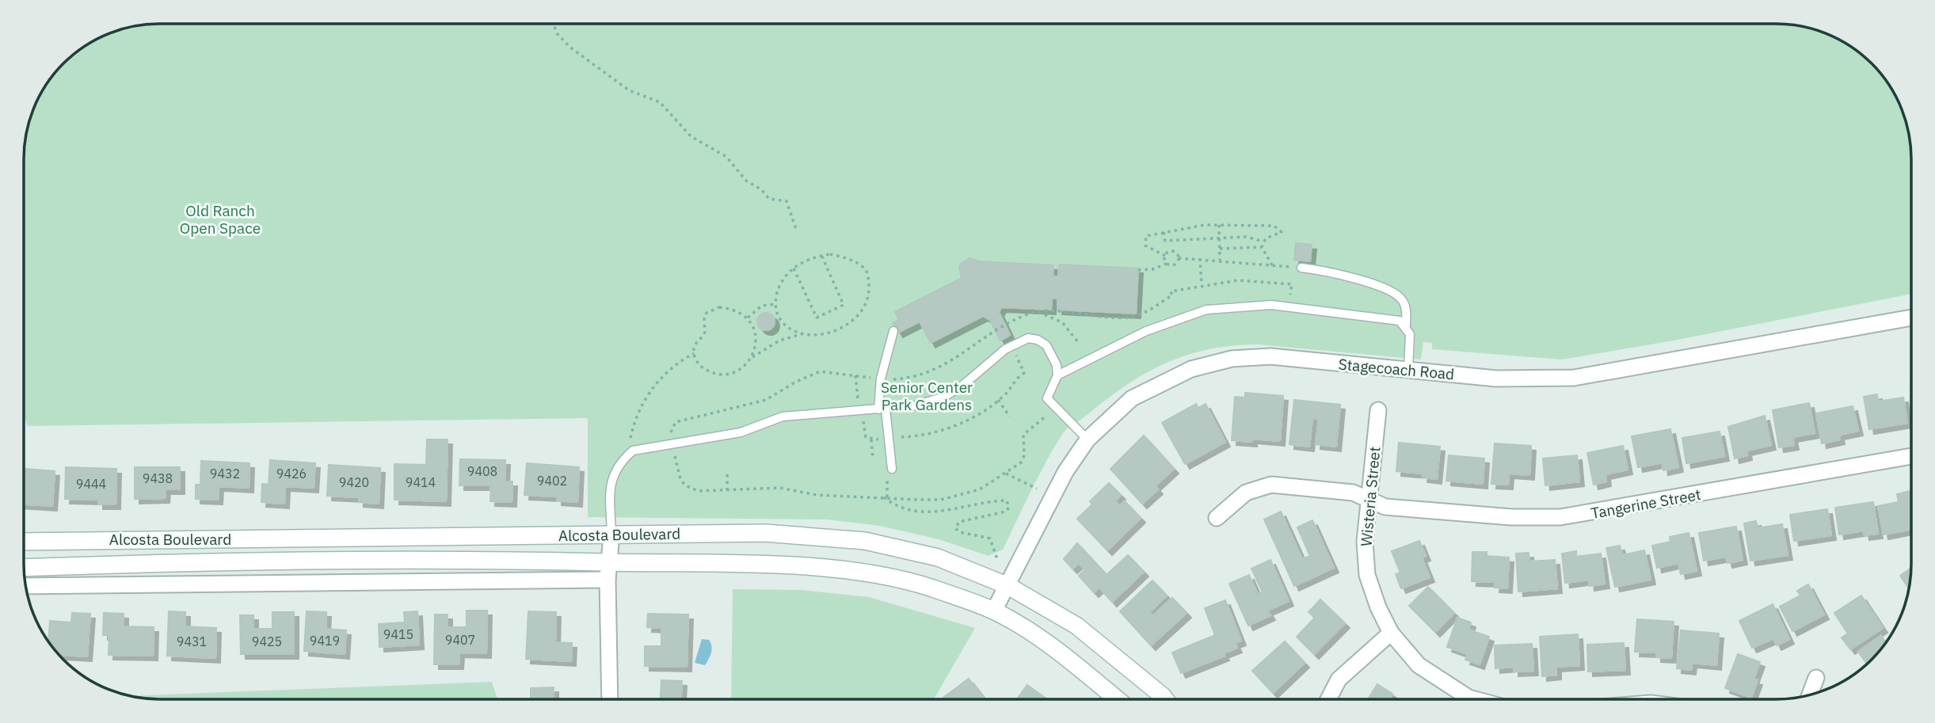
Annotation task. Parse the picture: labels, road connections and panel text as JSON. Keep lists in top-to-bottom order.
{
  "streets": {
    "main road": ["Alcosta Boulevard"],
    "street": ["Stagecoach Road", "Wisteria Street", "Tangerine Street"]
  },
  "crossings": [
    ["Stagecoach Road", "Alcosta Boulevard"],
    ["Wisteria Street", "Tangerine Street"]
  ],
  "parks": ["Old Ranch Open Space", "Senior Center Park Gardens"],
  "house_numbers": [
    "9408",
    "9432",
    "9426",
    "9438",
    "9402",
    "9420",
    "9414",
    "9444",
    "9415",
    "9407",
    "9419",
    "9431",
    "9425"
  ]
}
